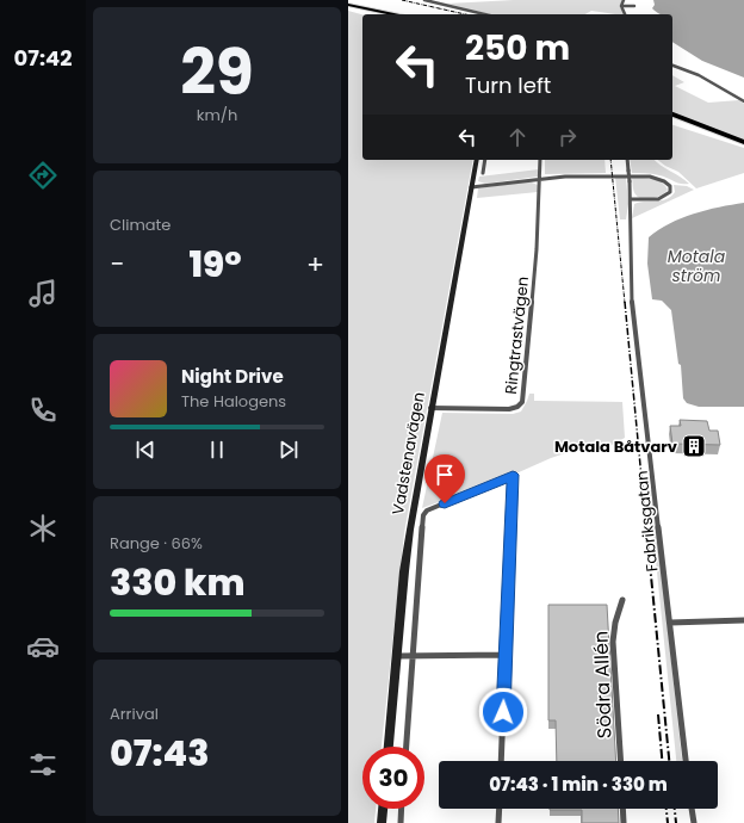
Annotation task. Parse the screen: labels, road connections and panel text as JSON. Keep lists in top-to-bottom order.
{
  "streets": {
    "main road": ["Vadstenavägen"],
    "street": ["Ringtrastvägen", "Fabriksgatan", "Södra Allén"]
  },
  "crossings": [
    ["Ringtrastvägen", "Vadstenavägen"]
  ],
  "water": ["Motala ström"],
  "places": {
    "building": ["Motala Båtvarv"]
  },
  "page": {
    "tabs": "07:42",
    "tile": [
      ["29", "km/h"],
      "Climate",
      ["Range · 66%", "330 km"],
      ["Arrival", "07:43"]
    ],
    "turn": ["250 m", "Turn left"],
    "heat": ["−", "19°", "+"],
    "song": ["Night Drive", "The Halogens"],
    "limit": "30",
    "trip": "07:43 · 1 min · 330 m"
  }
}
